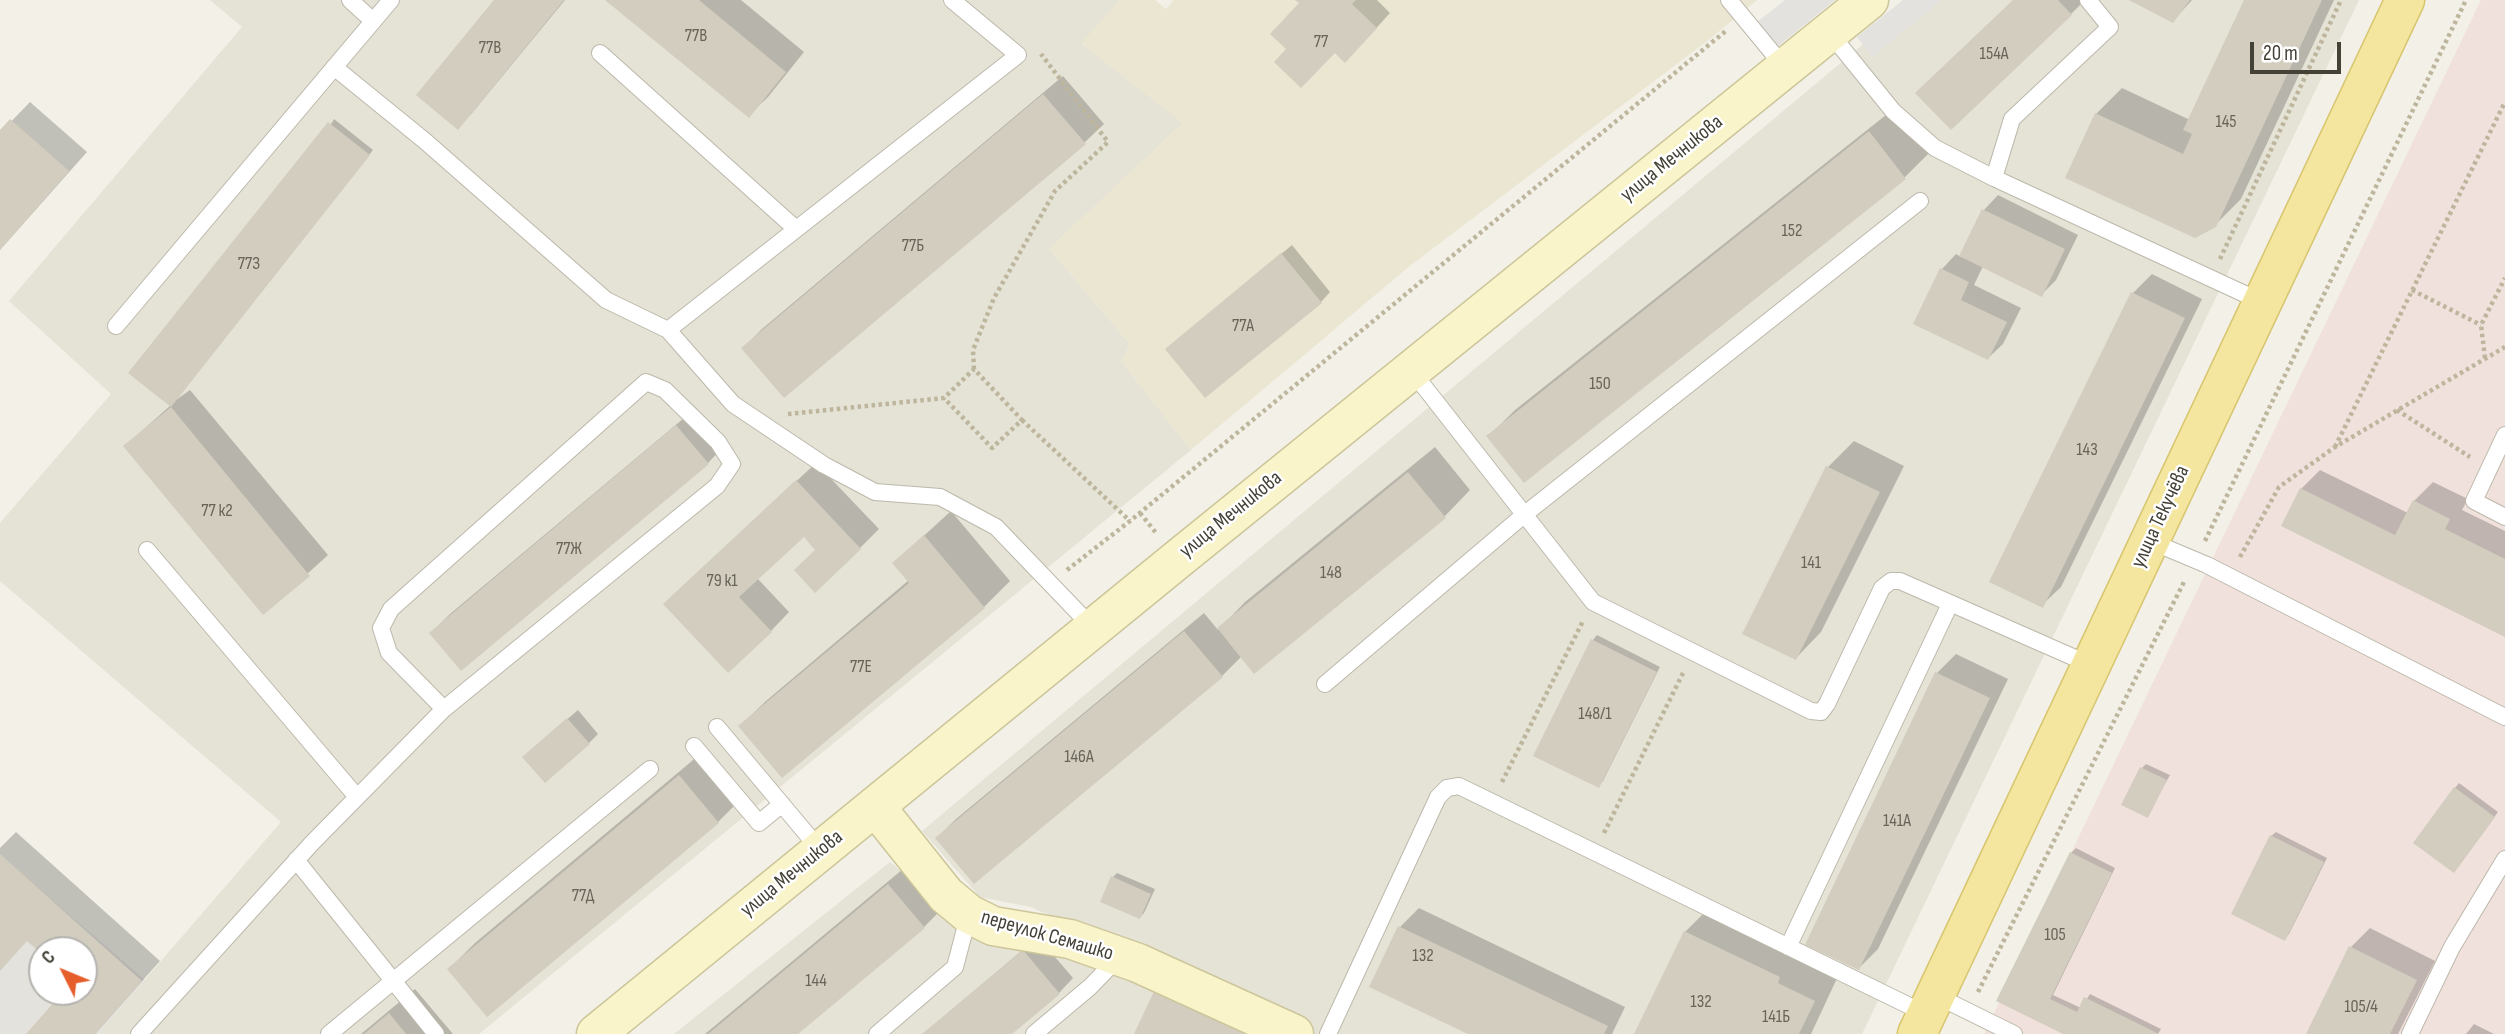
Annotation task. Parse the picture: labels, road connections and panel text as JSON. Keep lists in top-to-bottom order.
{
  "streets": {
    "main road": ["улица Мечникова", "улица Текучёва", "переулок Семашко"]
  },
  "crossings": [
    ["улица Мечникова", "переулок Семашко"]
  ],
  "house_numbers": [
    "77В",
    "77",
    "77В",
    "154А",
    "145",
    "152",
    "77Б",
    "77З",
    "77А",
    "150",
    "143",
    "77 к2",
    "77Ж",
    "141",
    "148",
    "79 к1",
    "77Е",
    "148/1",
    "146А",
    "141А",
    "77Д",
    "105",
    "132",
    "144",
    "132",
    "105/4",
    "141Б"
  ],
  "scale_bar": "20 m",
  "north": "top left"
}
